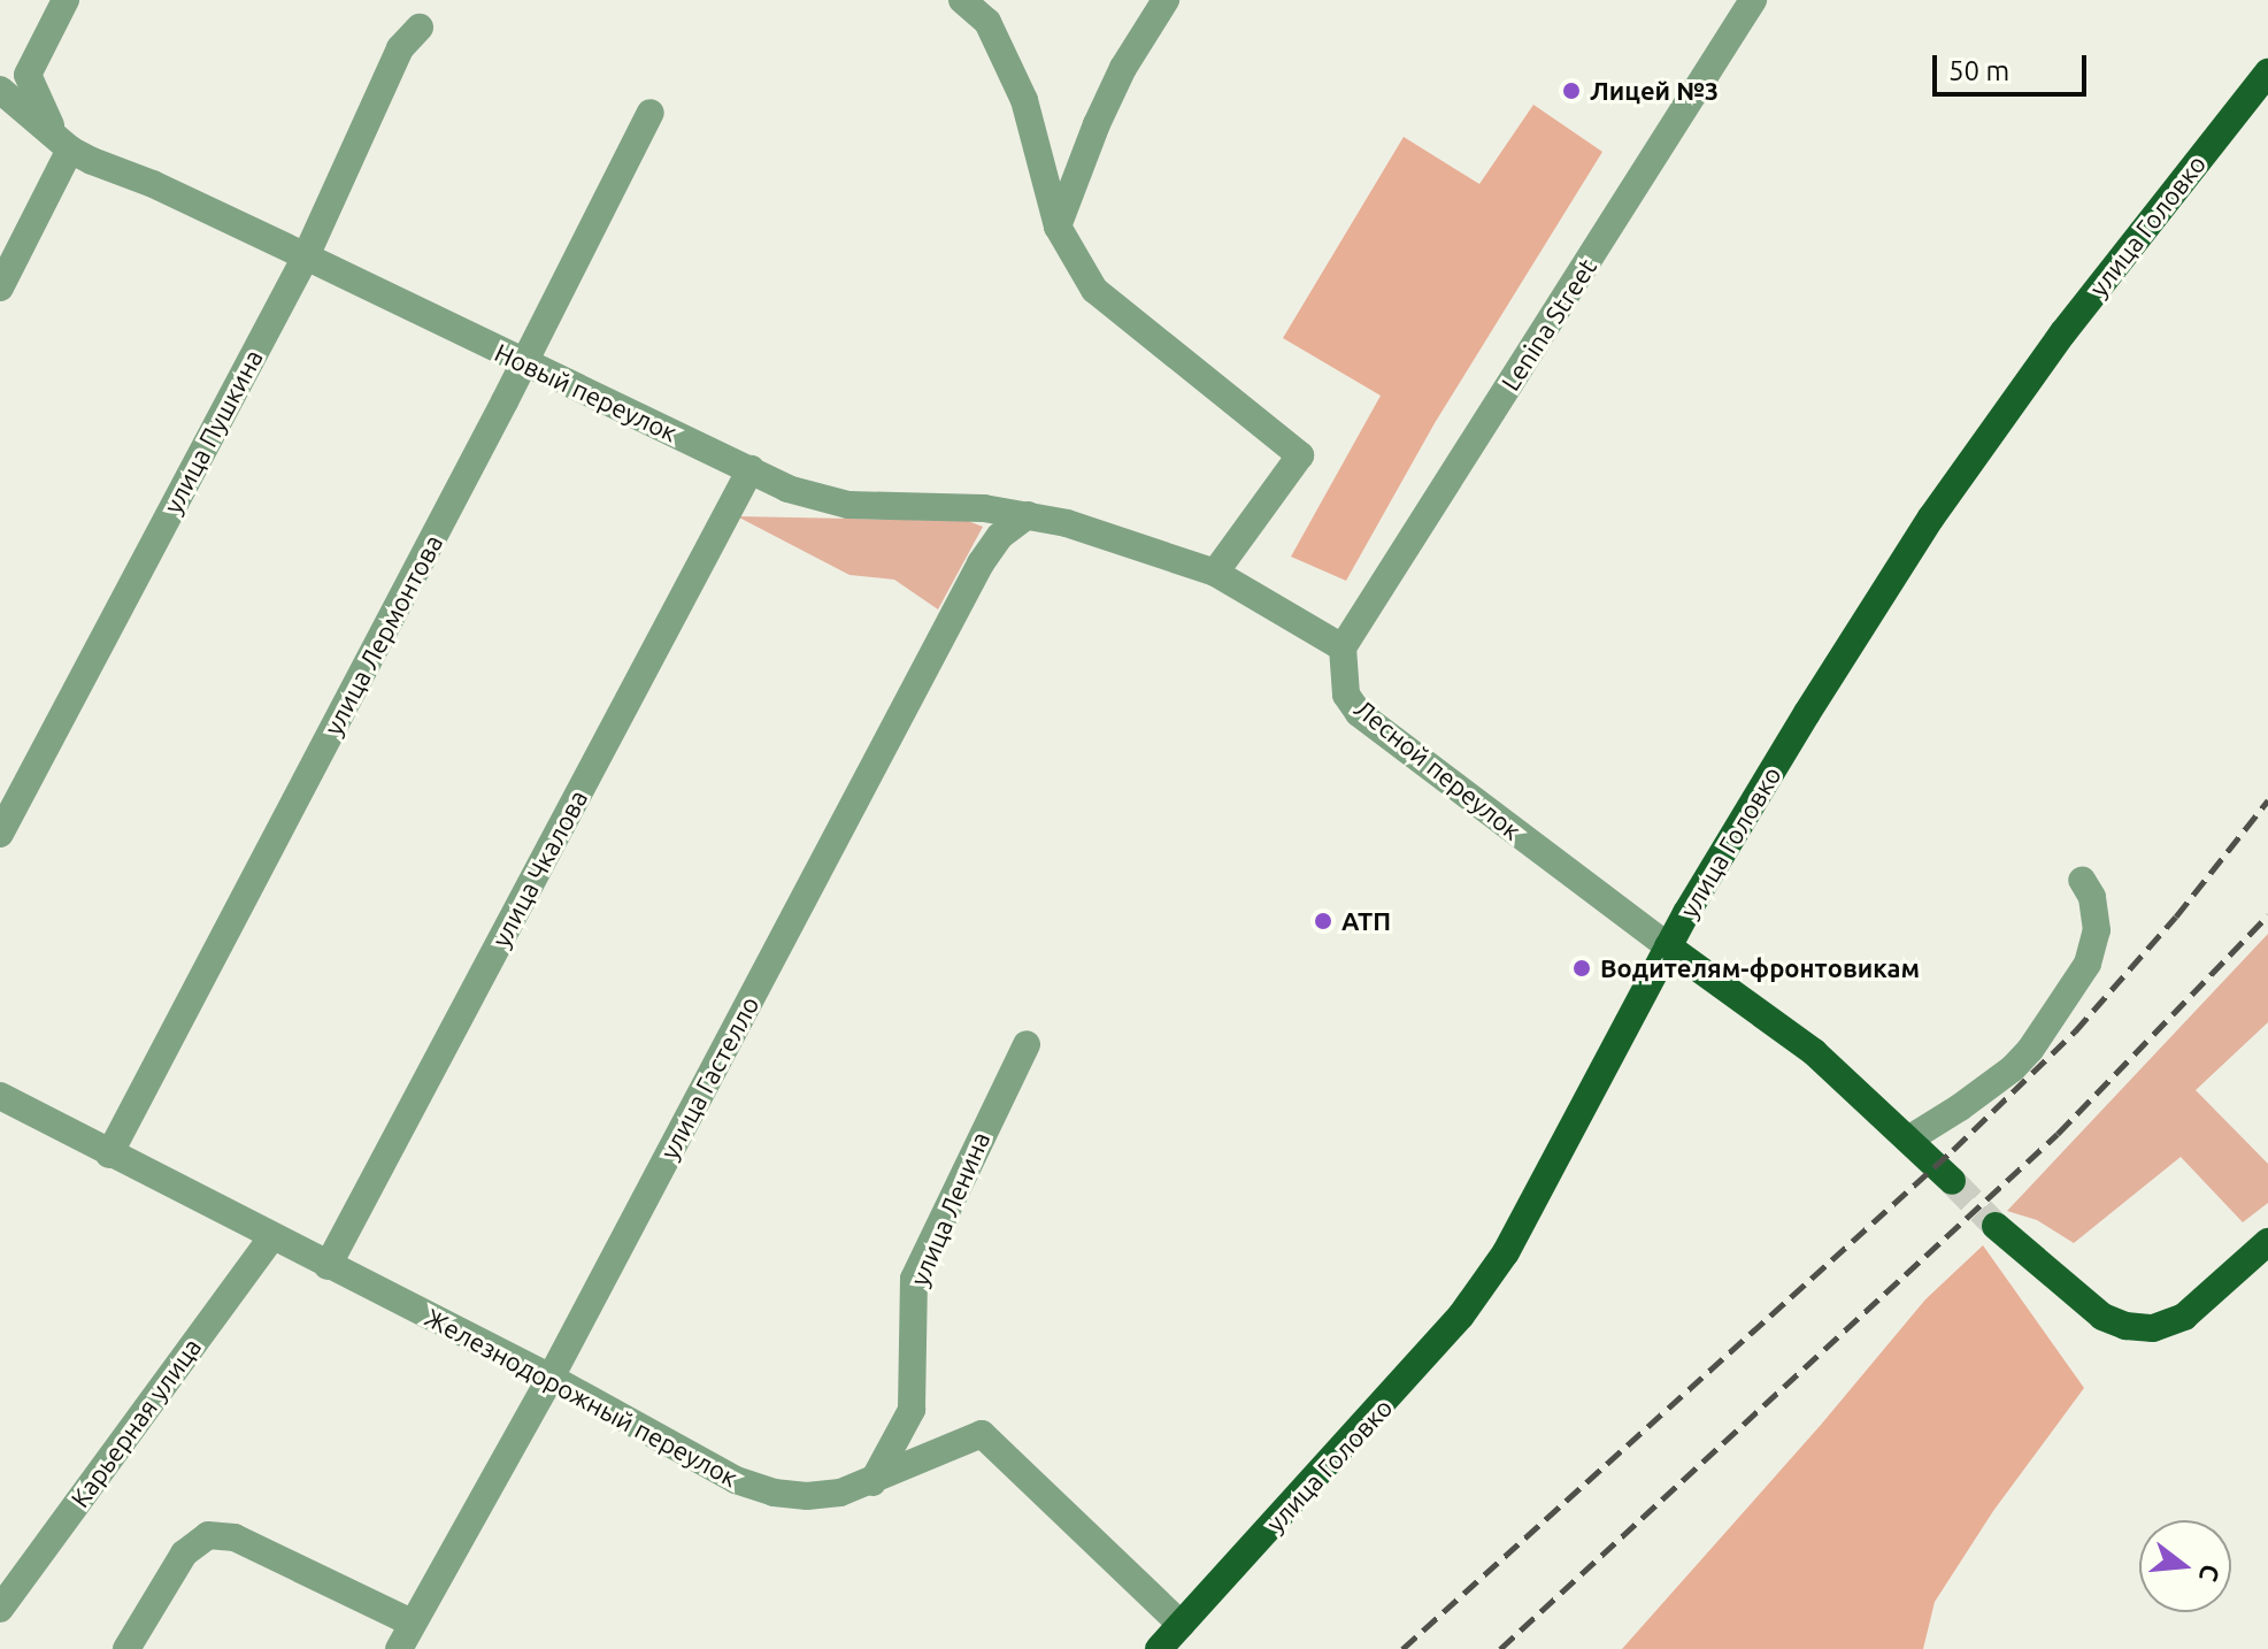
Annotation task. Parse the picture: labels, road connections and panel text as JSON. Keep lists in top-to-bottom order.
{
  "streets": {
    "main road": ["улица Головко", "Лесной переулок"],
    "street": [
      "Lenina Street",
      "Новый переулок",
      "улица Пушкина",
      "улица Лермонтова",
      "улица Чкалова",
      "улица Гастелло",
      "улица Ленина",
      "Железнодорожный переулок",
      "Карьерная улица"
    ]
  },
  "crossings": [
    ["улица Головко", "Лесной переулок"],
    ["улица Головко", "Железнодорожный переулок"],
    ["Lenina Street", "Лесной переулок"],
    ["Новый переулок", "улица Пушкина"],
    ["Новый переулок", "улица Лермонтова"],
    ["Новый переулок", "улица Чкалова"],
    ["Новый переулок", "улица Гастелло"],
    ["улица Лермонтова", "Железнодорожный переулок"],
    ["улица Чкалова", "Железнодорожный переулок"],
    ["улица Гастелло", "Железнодорожный переулок"],
    ["улица Ленина", "Железнодорожный переулок"],
    ["Железнодорожный переулок", "Карьерная улица"]
  ],
  "places": ["Лицей №3", "АТП", "Водителям-фронтовикам"],
  "scale_bar": "50 m",
  "north": "right"
}
